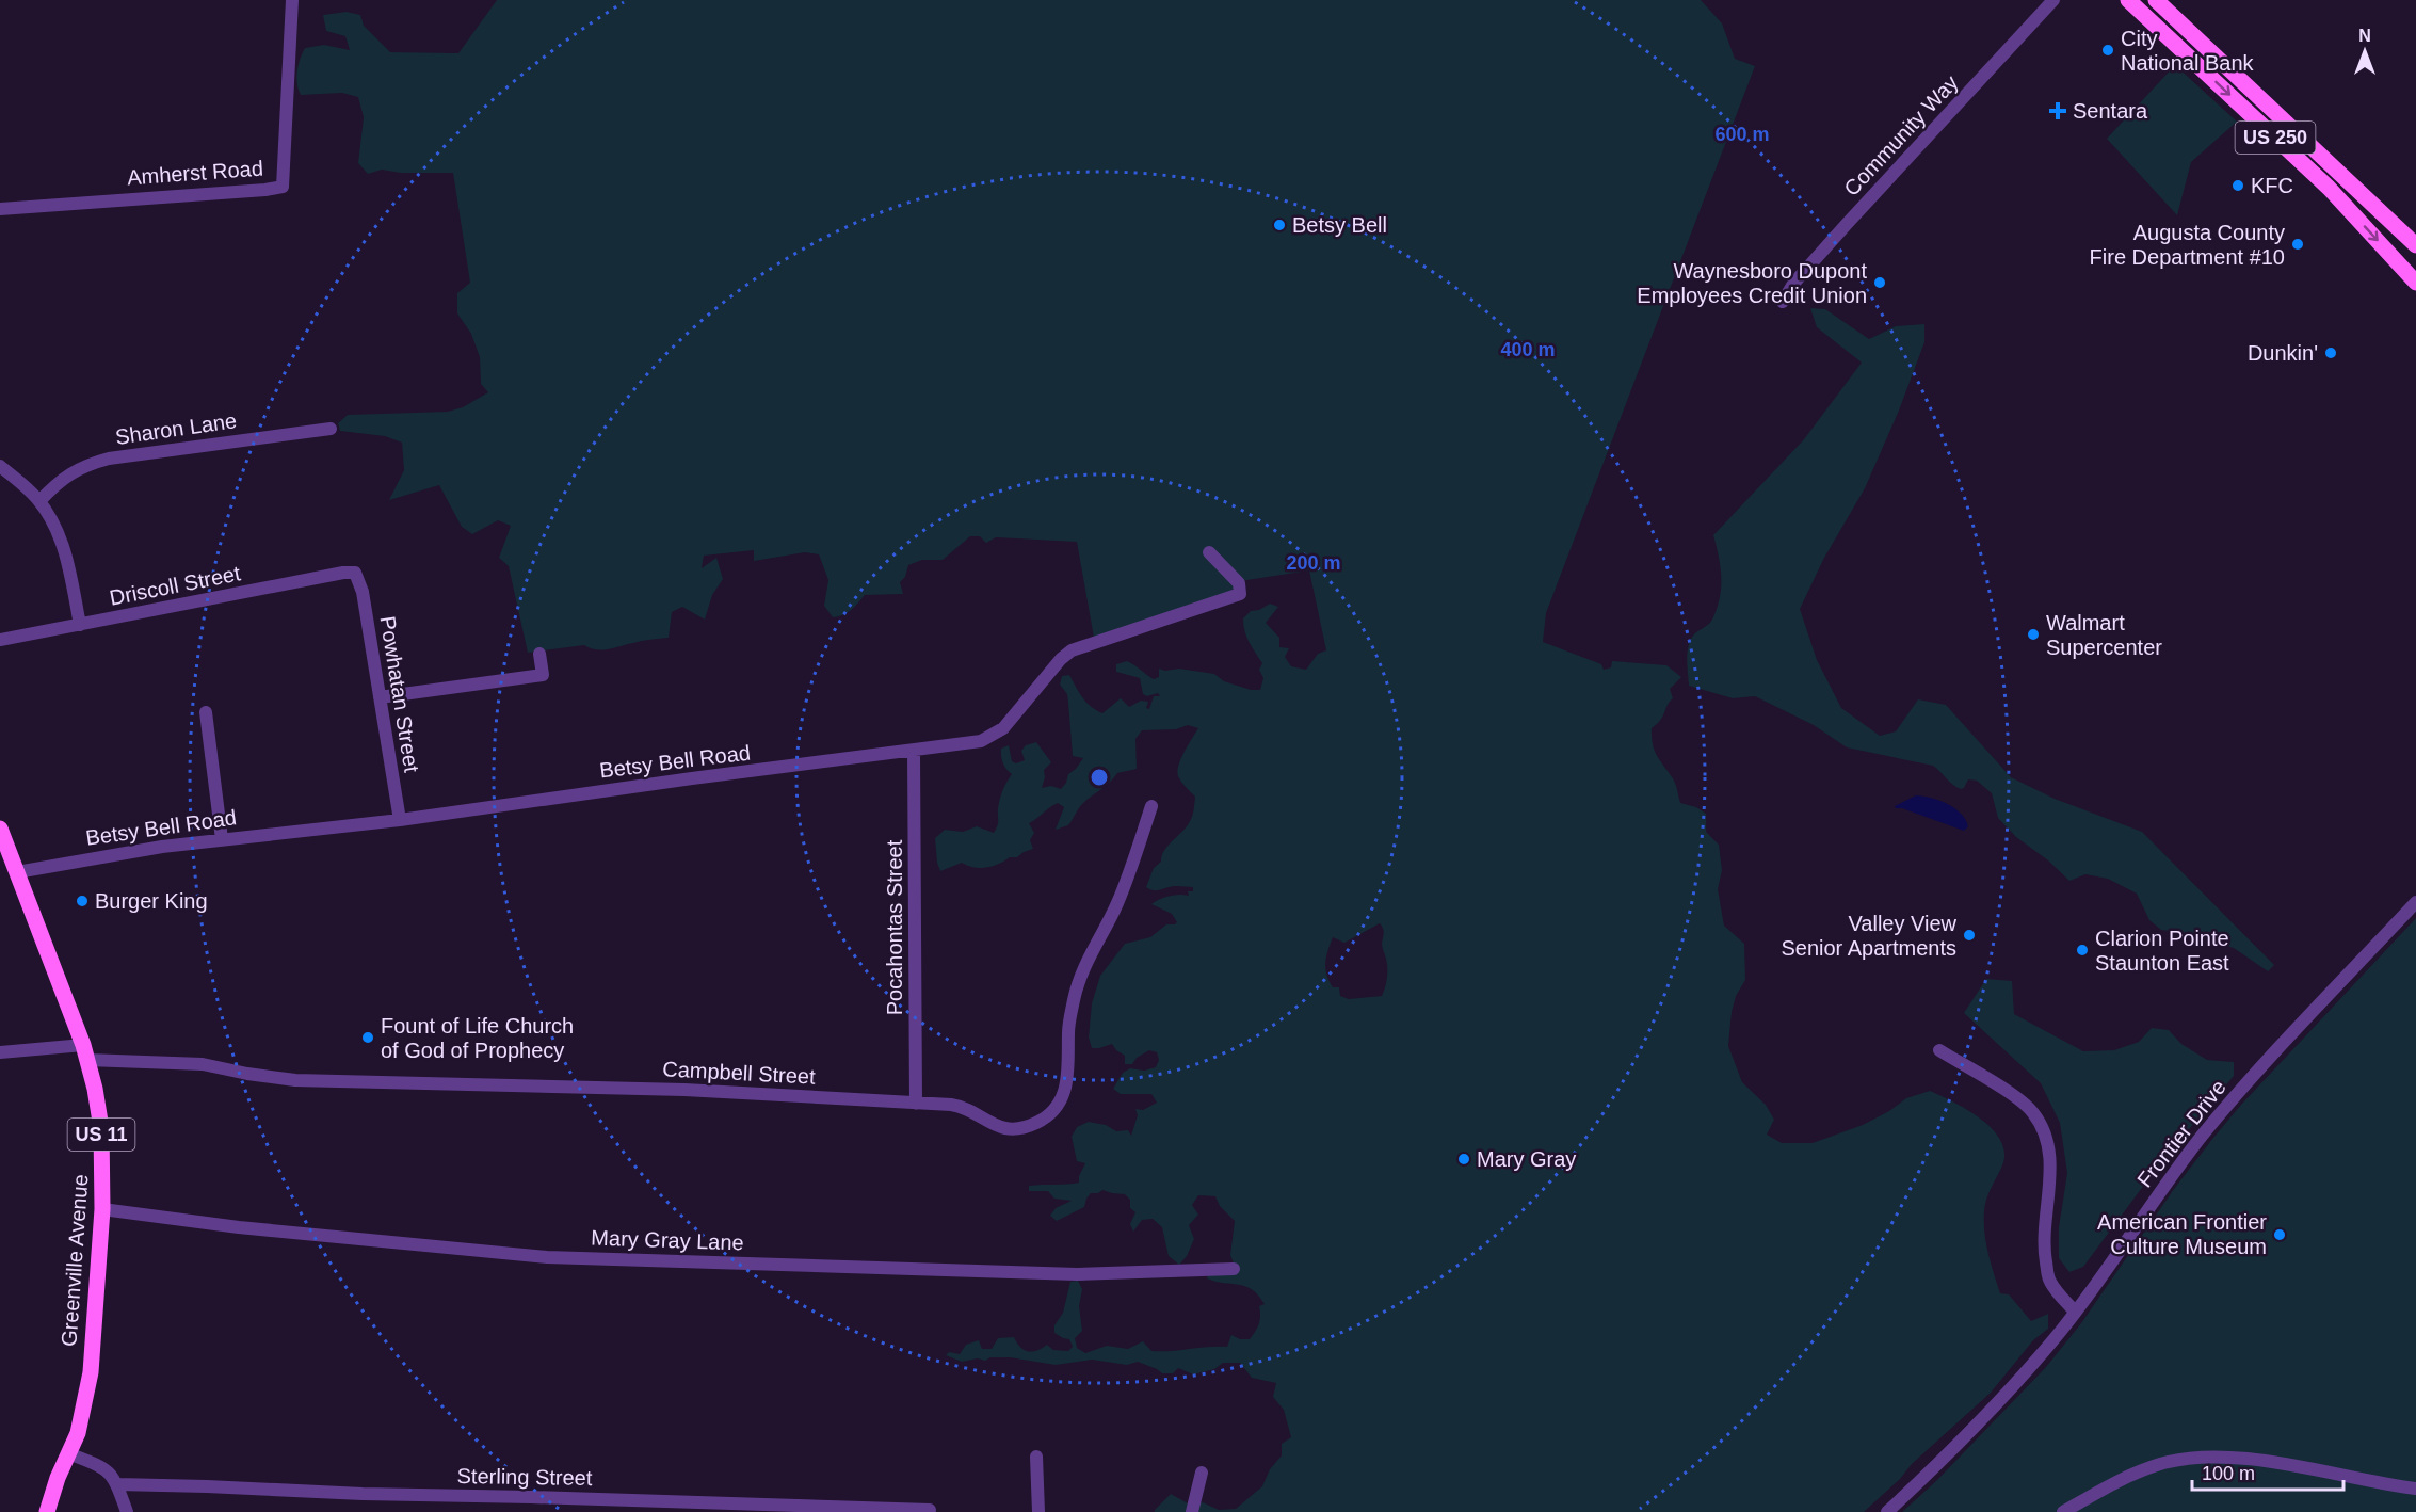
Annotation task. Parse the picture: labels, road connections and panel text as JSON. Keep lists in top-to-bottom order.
{
  "streets": {
    "main road": ["US 250", "US 11", "Greenville Avenue"],
    "street": [
      "Community Way",
      "Amherst Road",
      "Sharon Lane",
      "Driscoll Street",
      "Powhatan Street",
      "Betsy Bell Road",
      "Pocahontas Street",
      "Campbell Street",
      "Frontier Drive",
      "Mary Gray Lane",
      "Sterling Street"
    ]
  },
  "crossings": [
    ["Driscoll Street", "Powhatan Street"],
    ["Powhatan Street", "Betsy Bell Road"],
    ["Betsy Bell Road", "Pocahontas Street"],
    ["Betsy Bell Road", "Greenville Avenue"],
    ["Pocahontas Street", "Campbell Street"],
    ["Campbell Street", "Greenville Avenue"],
    ["Mary Gray Lane", "Greenville Avenue"]
  ],
  "places": {
    "other": [
      "City National Bank",
      "KFC",
      "Betsy Bell",
      "Augusta County Fire Department #10",
      "Waynesboro Dupont Employees Credit Union",
      "Dunkin'",
      "Walmart Supercenter",
      "Burger King",
      "Valley View Senior Apartments",
      "Clarion Pointe Staunton East",
      "Fount of Life Church of God of Prophecy",
      "Mary Gray",
      "American Frontier Culture Museum"
    ],
    "health": ["Sentara"]
  },
  "scale_bar": "100 m",
  "north": "top",
  "rings": ["600 m", "400 m", "200 m"]
}
